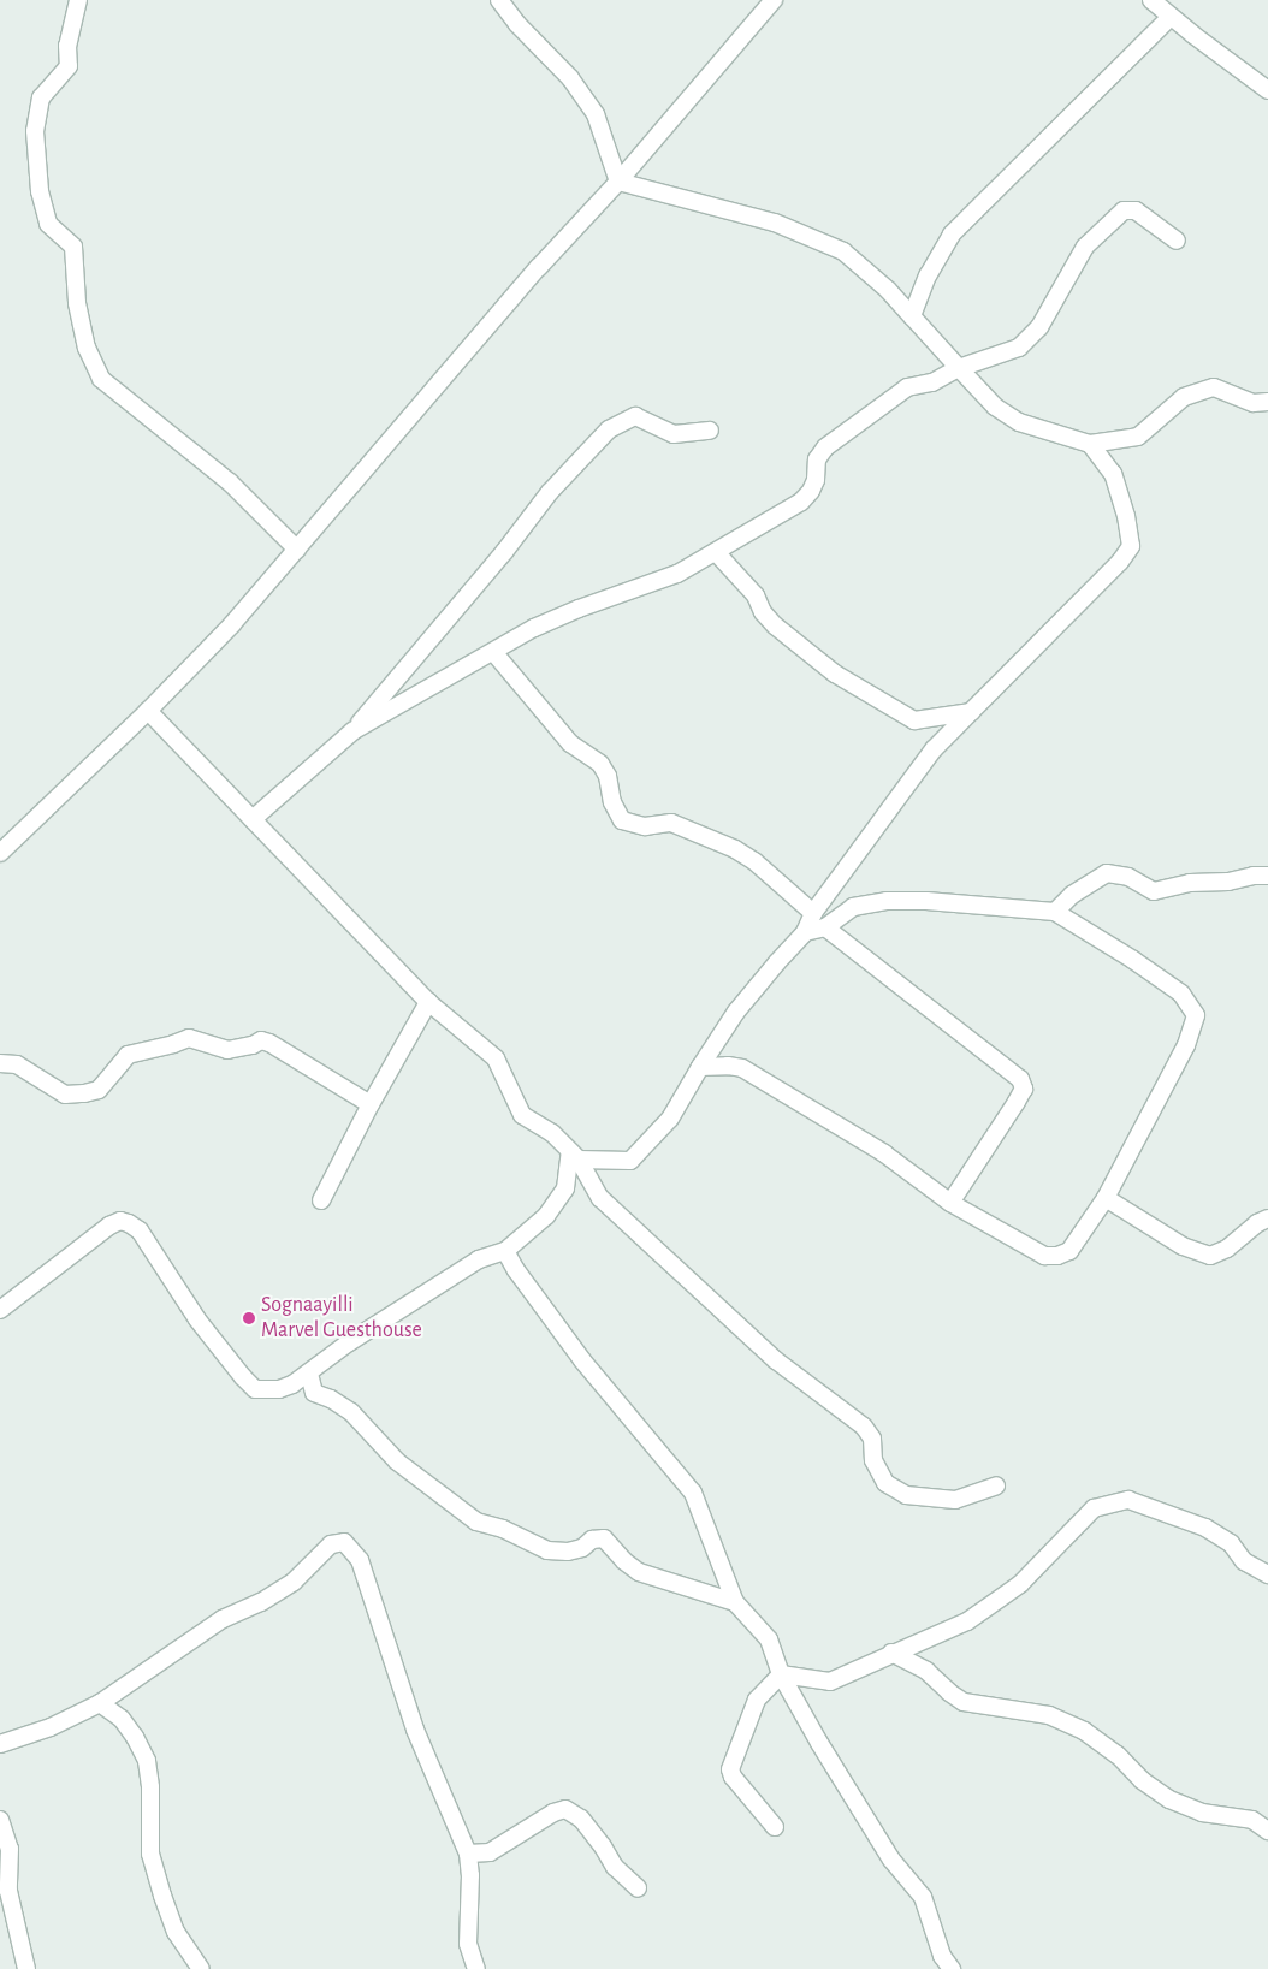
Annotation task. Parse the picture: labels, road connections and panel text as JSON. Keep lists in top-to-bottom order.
{
  "places": ["Sognaayilli Marvel Guesthouse"]
}
